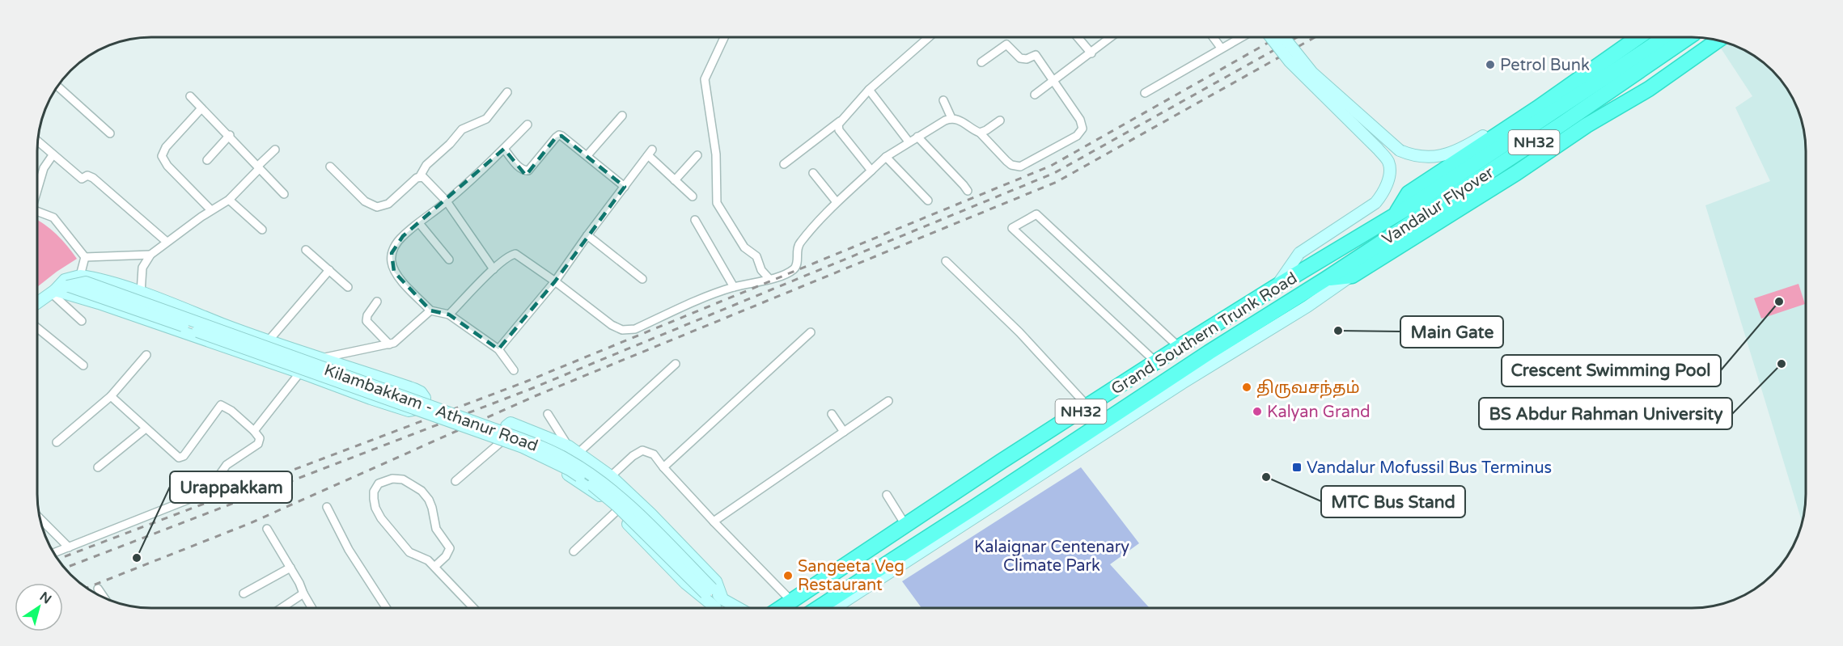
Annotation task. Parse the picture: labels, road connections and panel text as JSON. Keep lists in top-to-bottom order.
{
  "streets": {
    "highway": ["NH32", "Vandalur Flyover", "Grand Southern Trunk Road"],
    "street": ["Kilambakkam - Athanur Road"]
  },
  "crossings": [
    ["Vandalur Flyover", "Grand Southern Trunk Road"]
  ],
  "parks": ["Kalaignar Centenary Climate Park"],
  "places": {
    "other": [
      "Petrol Bunk",
      "Crescent Swimming Pool",
      "Main Gate",
      "BS Abdur Rahman University",
      "திருவசந்தம்",
      "Kalyan Grand",
      "MTC Bus Stand",
      "Urappakkam",
      "Sangeeta Veg Restaurant"
    ],
    "transit": ["Vandalur Mofussil Bus Terminus"]
  },
  "north": "top right"
}
